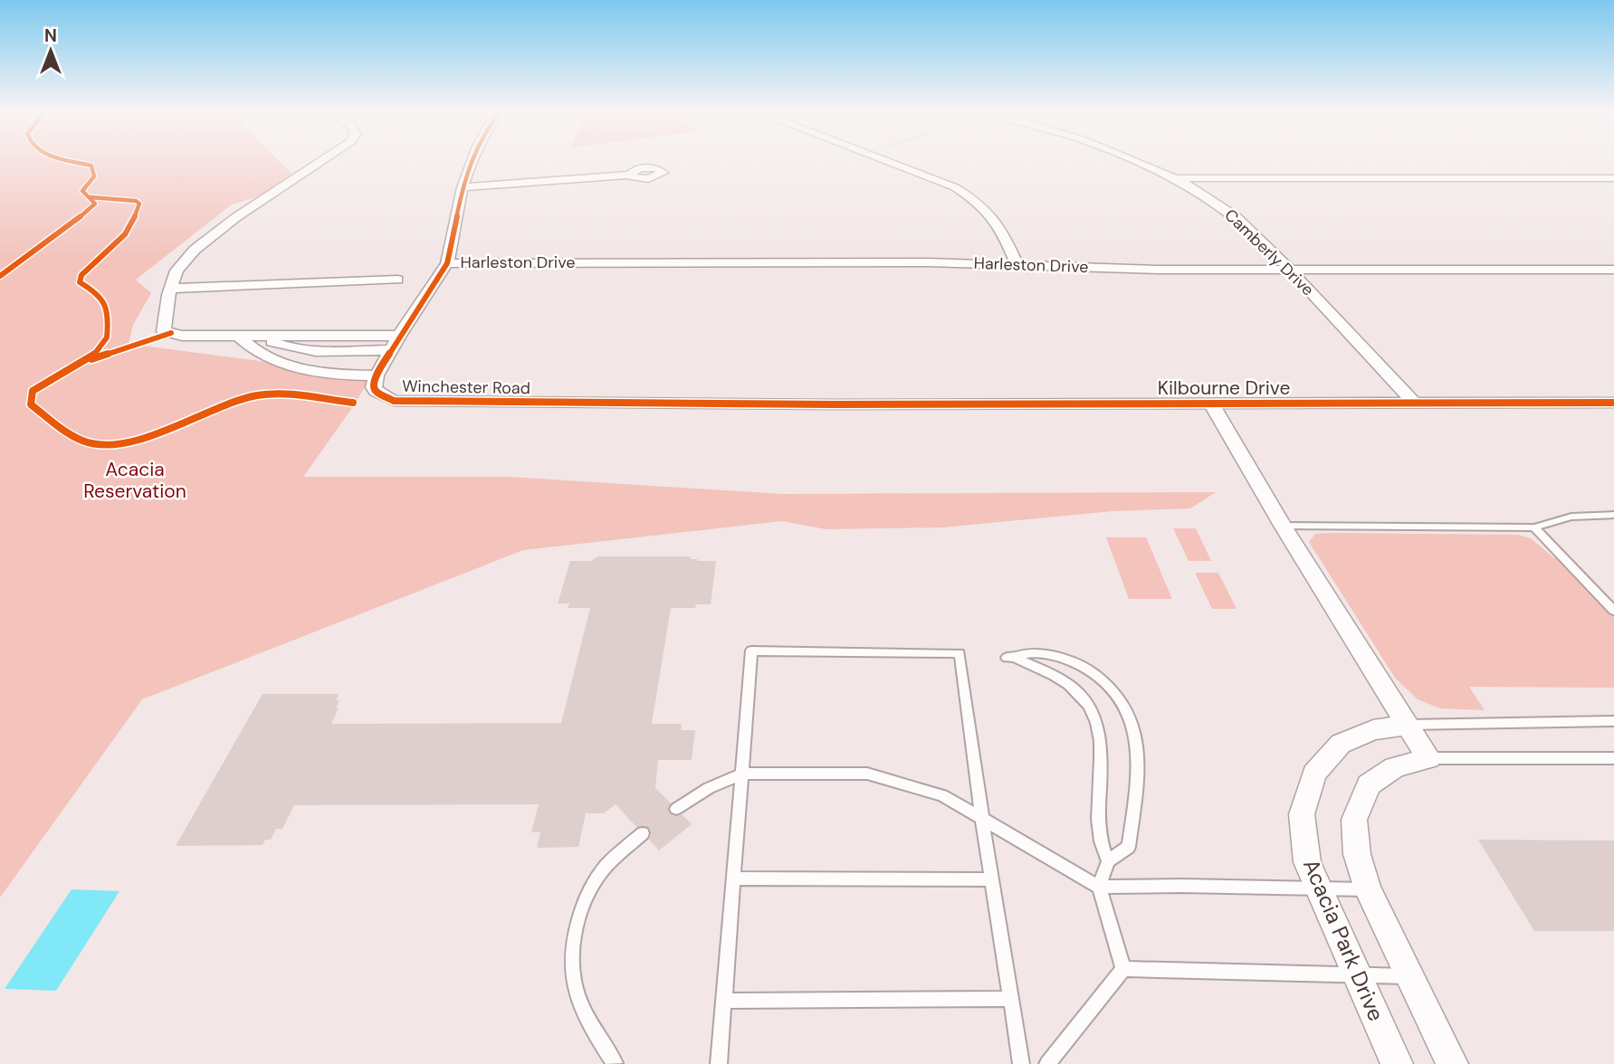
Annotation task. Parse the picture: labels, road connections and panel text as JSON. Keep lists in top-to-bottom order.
{
  "streets": {
    "street": [
      "Camberly Drive",
      "Harleston Drive",
      "Winchester Road",
      "Kilbourne Drive",
      "Acacia Park Drive"
    ]
  },
  "crossings": [
    ["Camberly Drive", "Harleston Drive"],
    ["Camberly Drive", "Kilbourne Drive"],
    ["Harleston Drive", "Winchester Road"],
    ["Winchester Road", "Kilbourne Drive"]
  ],
  "parks": ["Acacia Reservation"],
  "north": "top"
}
